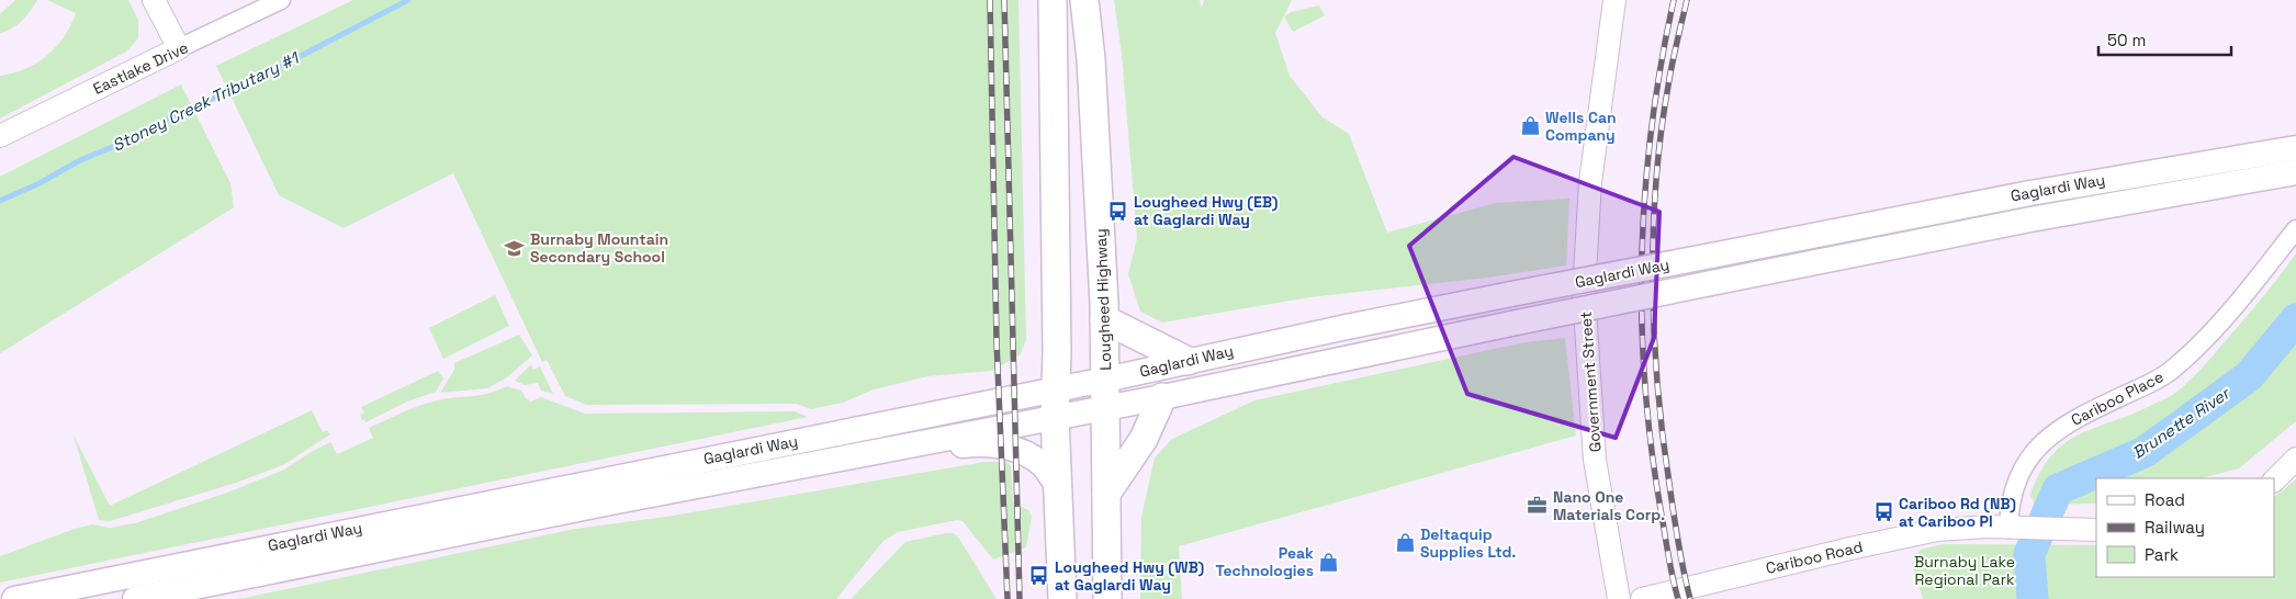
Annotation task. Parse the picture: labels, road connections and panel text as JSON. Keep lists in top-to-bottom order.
{
  "streets": {
    "main road": ["Gaglardi Way", "Lougheed Highway"],
    "street": [
      "Eastlake Drive",
      "Government Street",
      "Cariboo Place",
      "Cariboo Road"
    ]
  },
  "crossings": [
    ["Gaglardi Way", "Lougheed Highway"],
    ["Cariboo Place", "Cariboo Road"]
  ],
  "water": ["Stoney Creek Tributary #1", "Brunette River"],
  "parks": ["Burnaby Lake Regional Park"],
  "places": {
    "shop": ["Wells Can Company", "Deltaquip Supplies Ltd.", "Peak Technologies"],
    "bus stop": ["Lougheed Hwy (EB) at Gaglardi Way", "Cariboo Rd (NB) at Cariboo Pl", "Lougheed Hwy (WB) at Gaglardi Way"],
    "school or university": ["Burnaby Mountain Secondary School"],
    "office": ["Nano One Materials Corp."]
  },
  "legend": ["Road", "Railway", "Park"],
  "scale_bar": "50 m"
}
